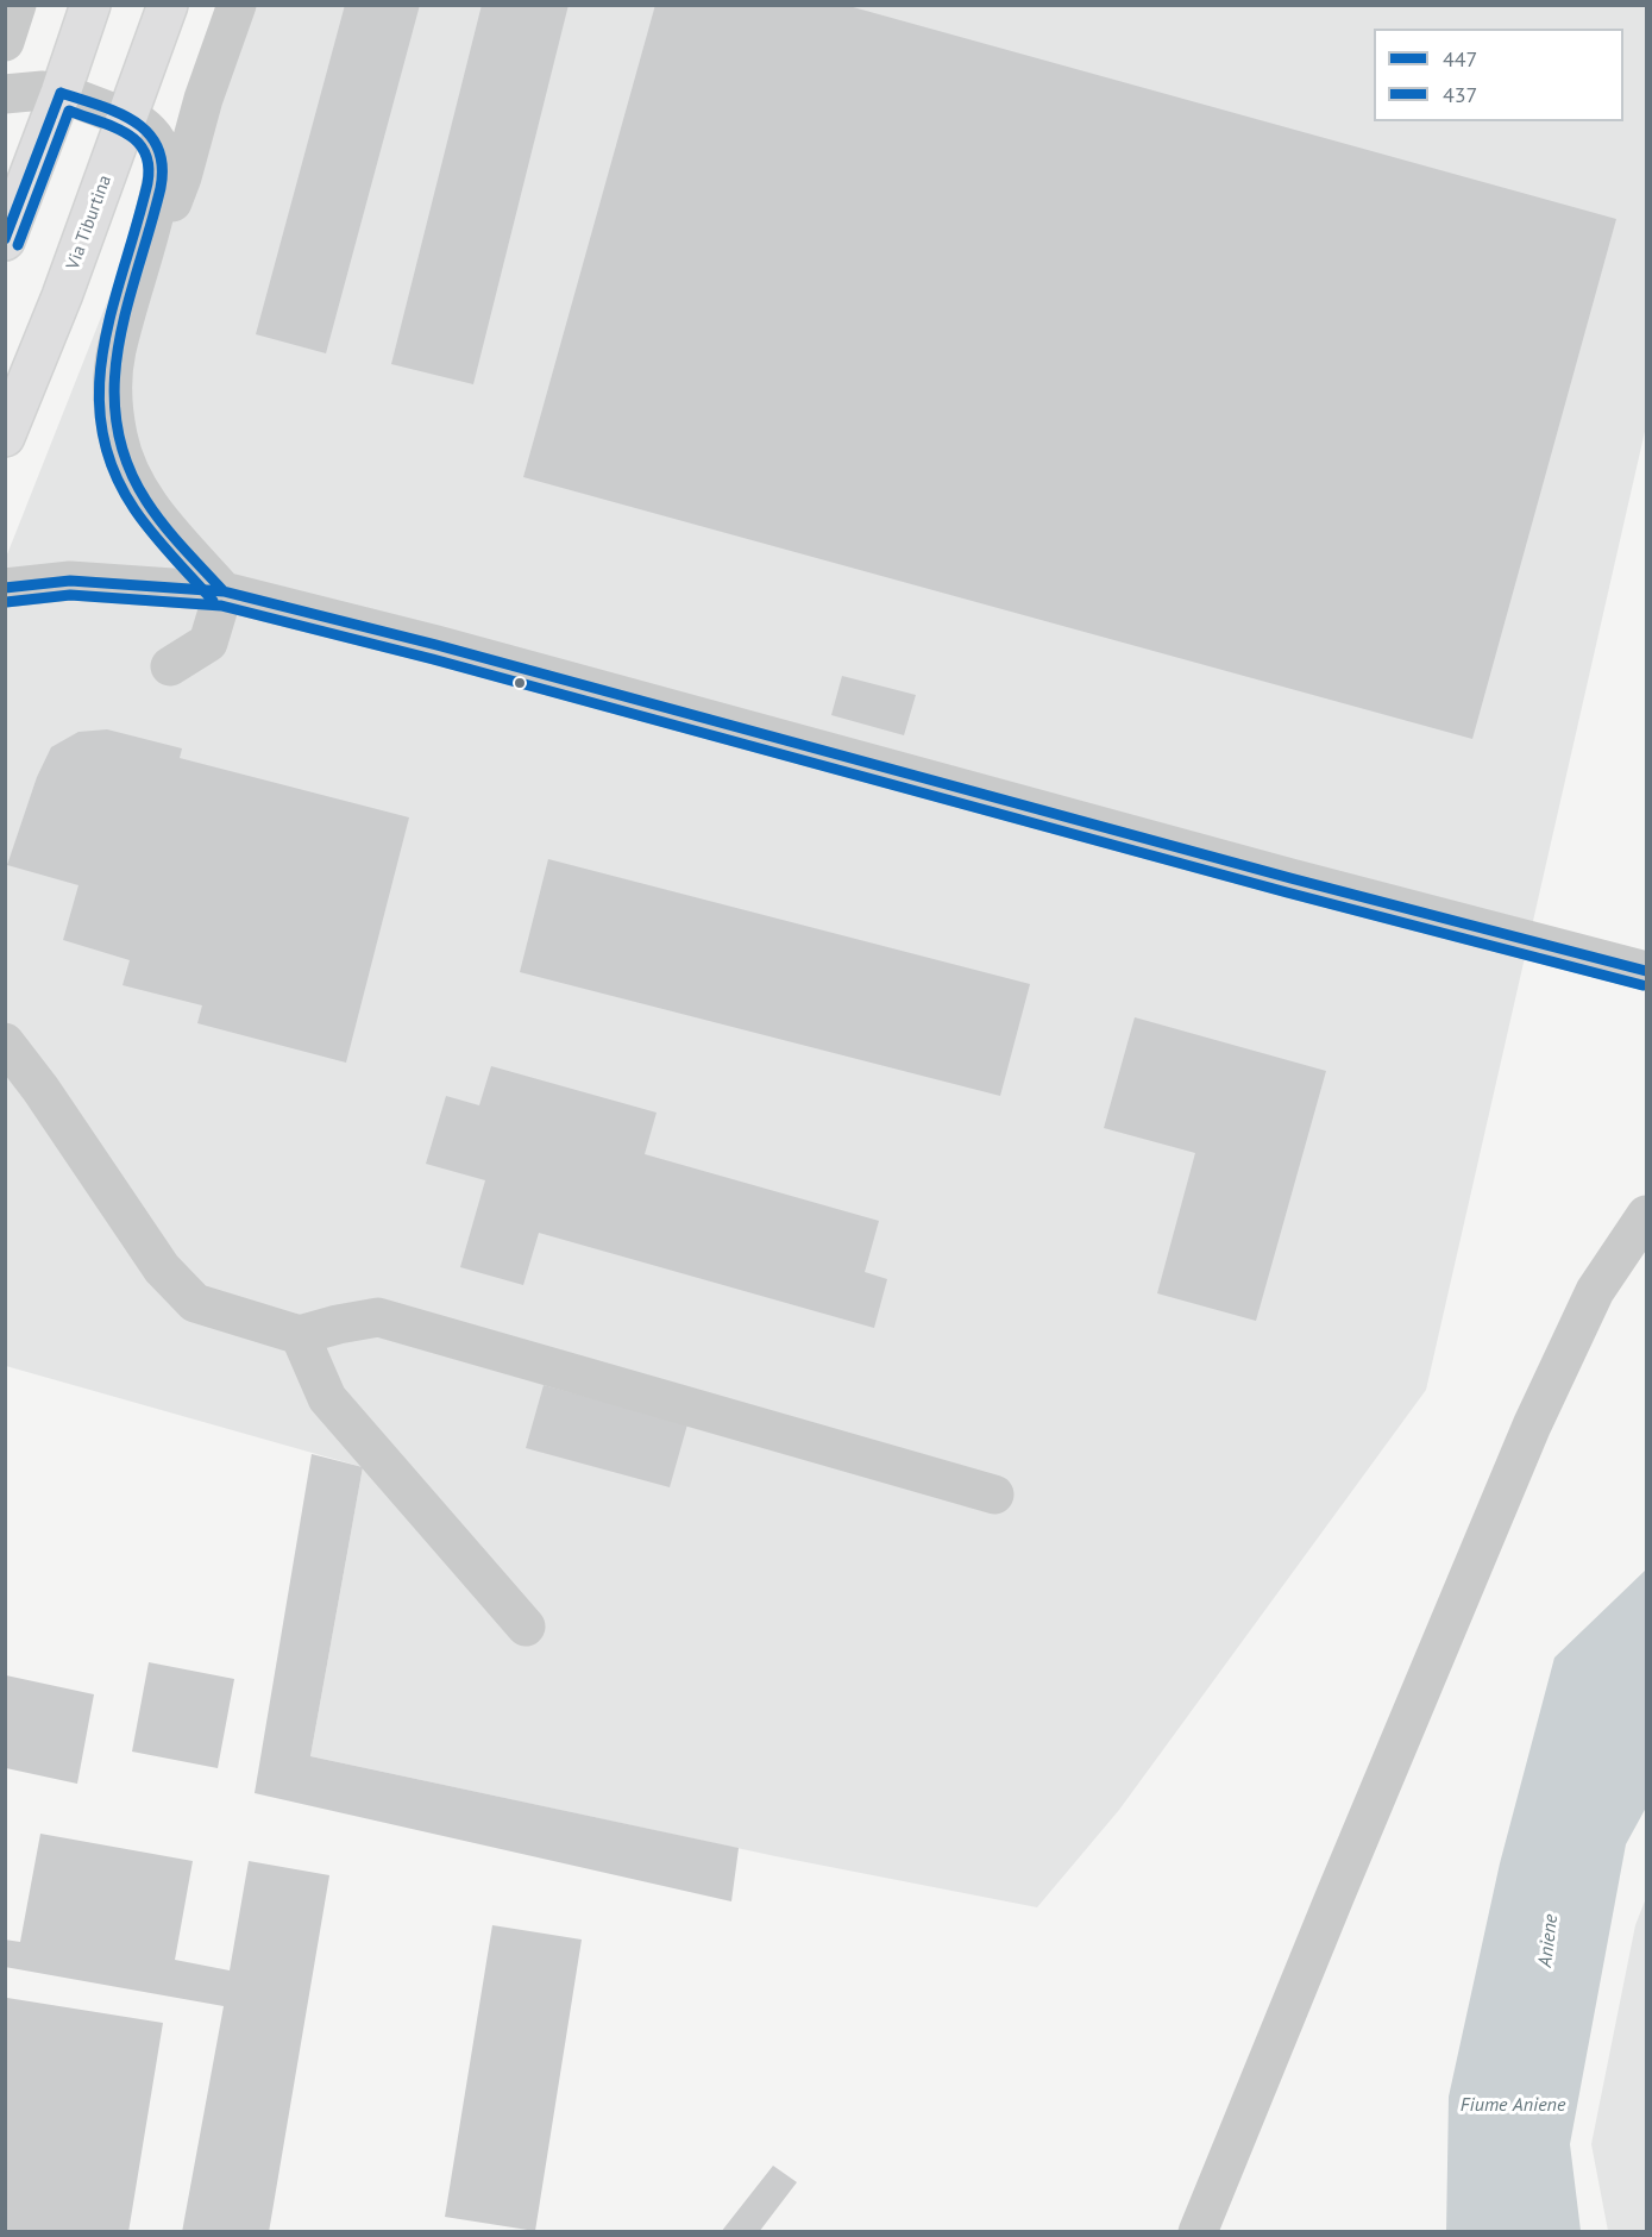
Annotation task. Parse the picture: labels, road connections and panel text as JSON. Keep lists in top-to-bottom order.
{
  "streets": {
    "main road": ["Via Tiburtina"]
  },
  "water": ["Aniene", "Fiume Aniene"],
  "lines": ["transit line 447", "transit line 437"],
  "legend": ["447", "437"]
}
